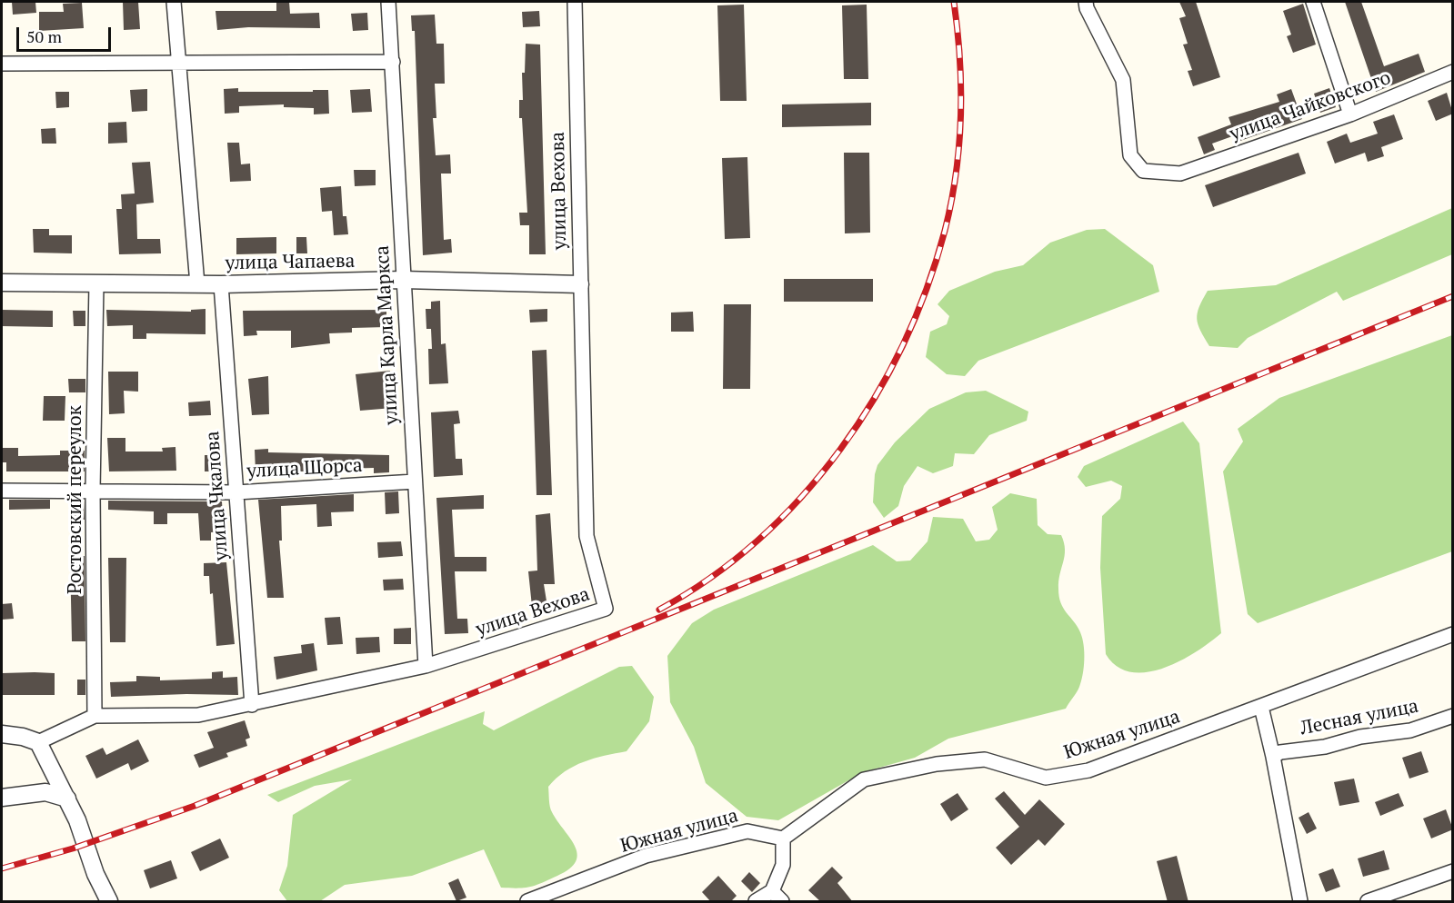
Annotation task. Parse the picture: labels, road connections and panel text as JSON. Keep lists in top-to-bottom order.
{
  "streets": {
    "street": [
      "улица Чайковского",
      "улица Вехова",
      "улица Чапаева",
      "улица Карла Маркса",
      "улица Щорса",
      "улица Чкалова",
      "Ростовский переулок",
      "Лесная улица",
      "Южная улица"
    ]
  },
  "crossings": [
    ["улица Вехова", "улица Чапаева"],
    ["улица Вехова", "улица Карла Маркса"],
    ["улица Вехова", "улица Чкалова"],
    ["улица Вехова", "Ростовский переулок"],
    ["улица Чапаева", "улица Карла Маркса"],
    ["улица Чапаева", "улица Чкалова"],
    ["улица Чапаева", "Ростовский переулок"],
    ["улица Карла Маркса", "улица Щорса"],
    ["улица Щорса", "улица Чкалова"],
    ["улица Щорса", "Ростовский переулок"]
  ],
  "scale_bar": "50 m"
}
